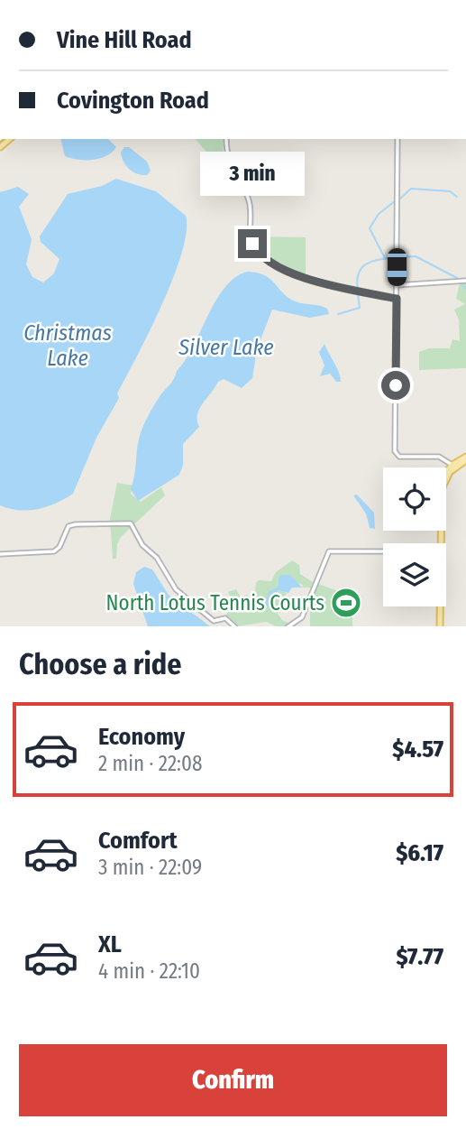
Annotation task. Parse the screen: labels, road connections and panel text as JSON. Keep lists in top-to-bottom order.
{
  "water": ["Christmas Lake", "Silver Lake"],
  "places": {
    "sports": ["North Lotus Tennis Courts"]
  },
  "page": {
    "banner": ["Vine Hill Road", "Covington Road"],
    "bubble": "3 min",
    "heading": "Choose a ride",
    "list": [
      {
        "name": "Economy",
        "note": "2 min · 22:08",
        "value": "$4.57"
      },
      {
        "name": "Comfort",
        "note": "3 min · 22:09",
        "value": "$6.17"
      },
      {
        "name": "XL",
        "note": "4 min · 22:10",
        "value": "$7.77"
      }
    ],
    "buttons": "Confirm"
  }
}
